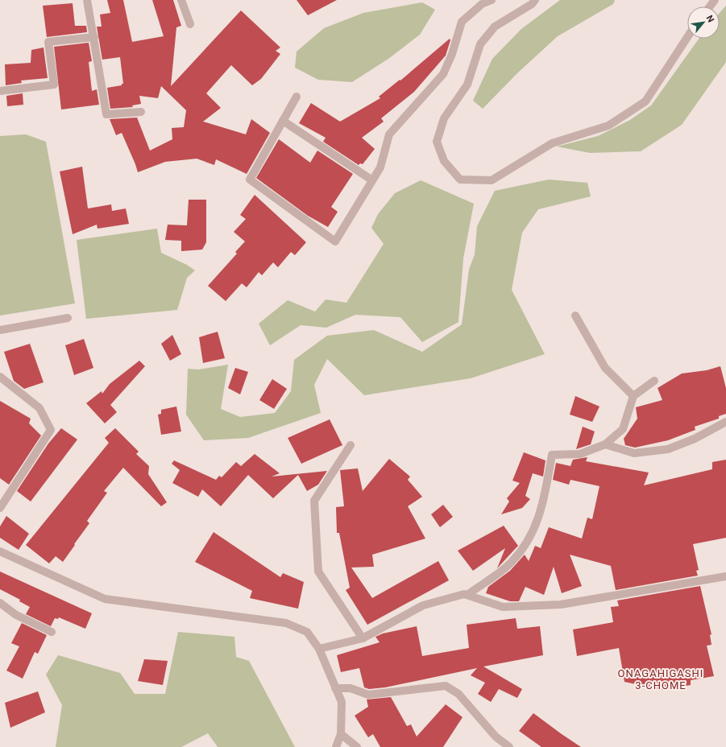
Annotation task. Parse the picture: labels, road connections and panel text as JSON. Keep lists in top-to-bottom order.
{
  "districts": ["ONAGAHIGASHI 3-CHOME"],
  "north": "top right"
}
